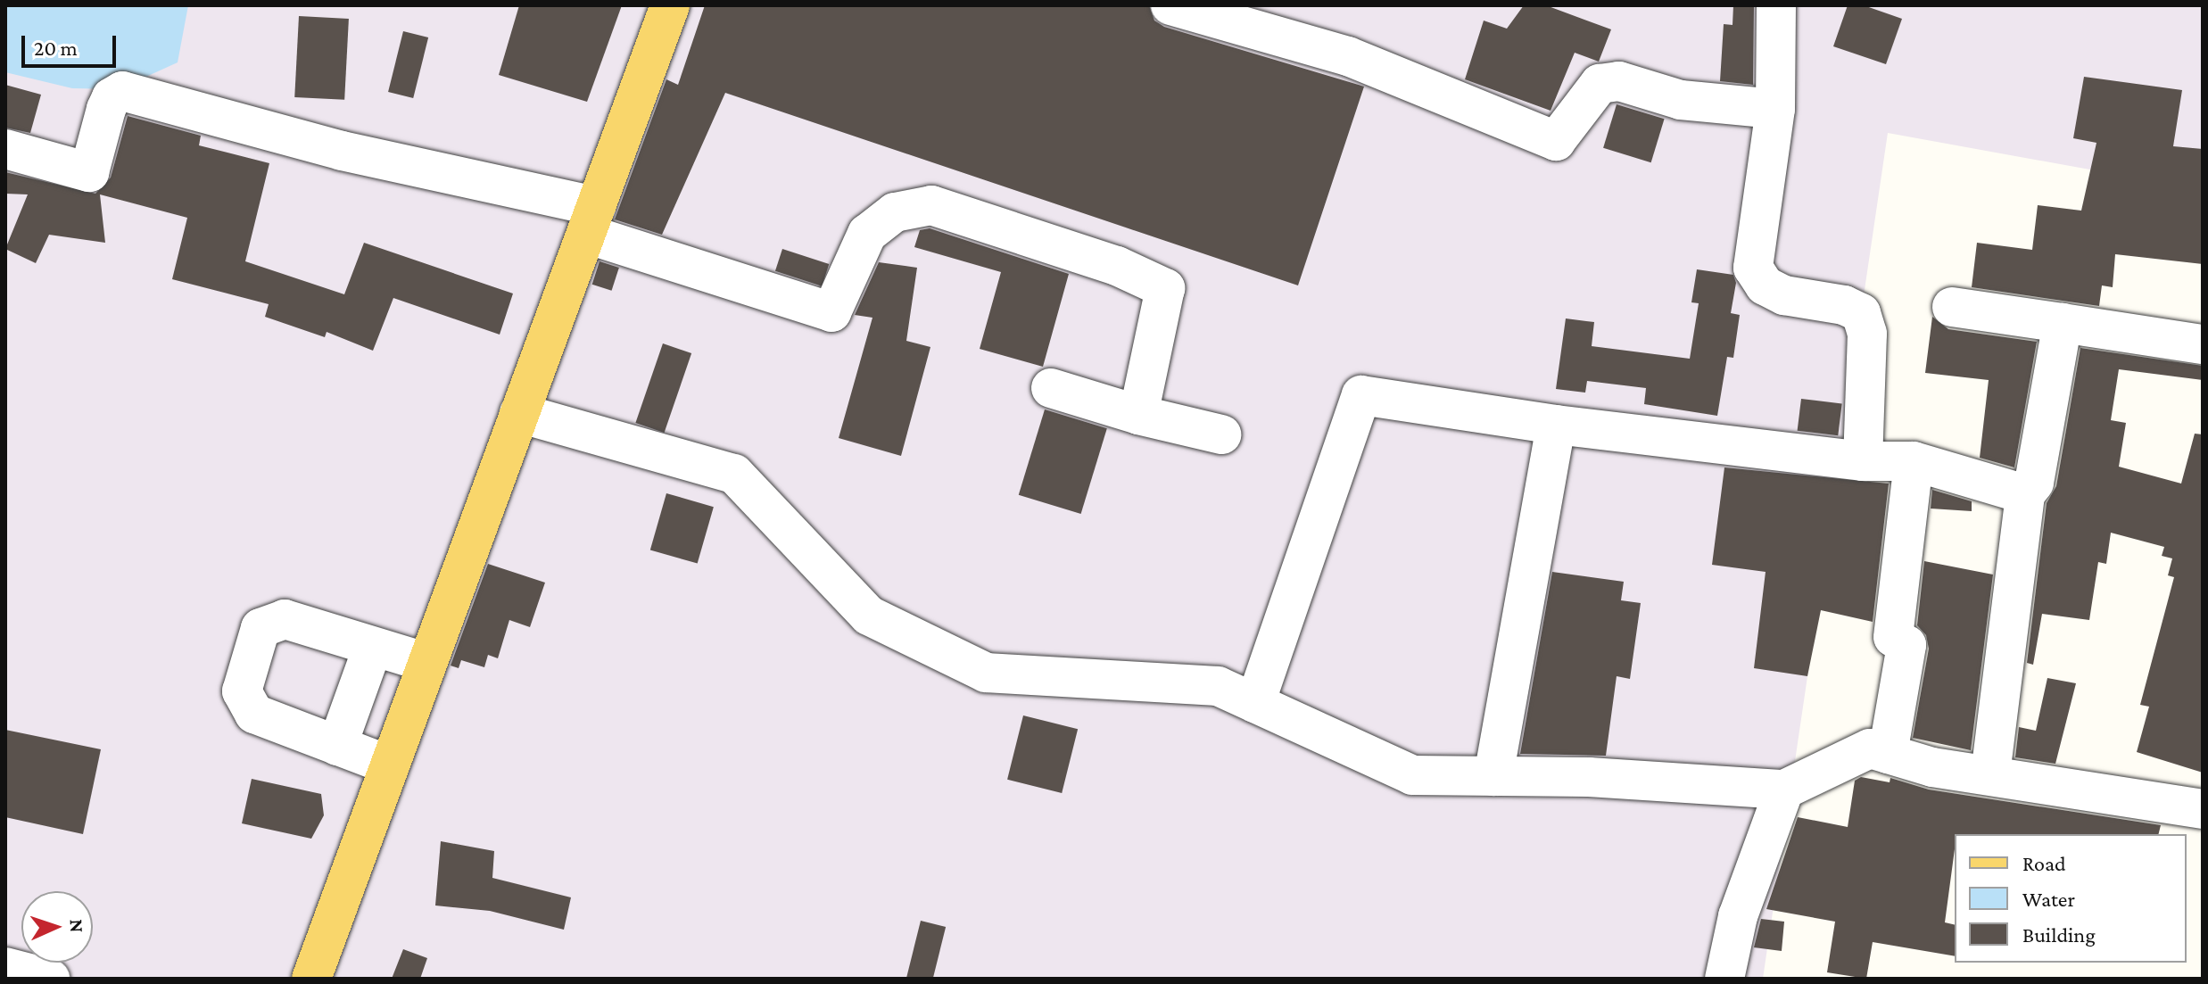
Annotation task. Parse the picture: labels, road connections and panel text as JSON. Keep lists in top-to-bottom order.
{
  "legend": ["Road", "Water", "Building"],
  "scale_bar": "20 m",
  "north": "right"
}
